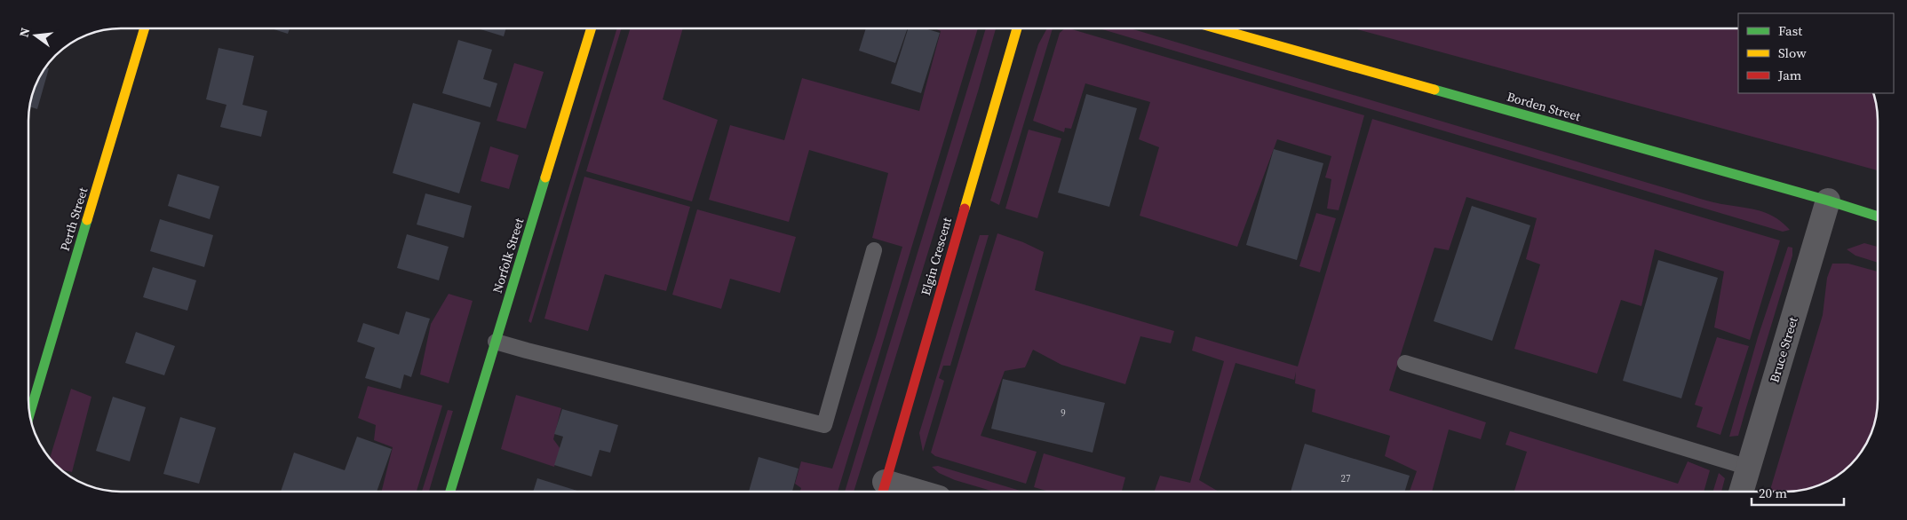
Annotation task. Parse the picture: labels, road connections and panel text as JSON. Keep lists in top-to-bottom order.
{
  "streets": {
    "street": [
      "Borden Street",
      "Perth Street",
      "Norfolk Street",
      "Elgin Crescent",
      "Bruce Street"
    ]
  },
  "crossings": [
    ["Borden Street", "Bruce Street"]
  ],
  "house_numbers": ["9", "27"],
  "legend": ["Fast", "Slow", "Jam"],
  "scale_bar": "20 m",
  "north": "left"
}
